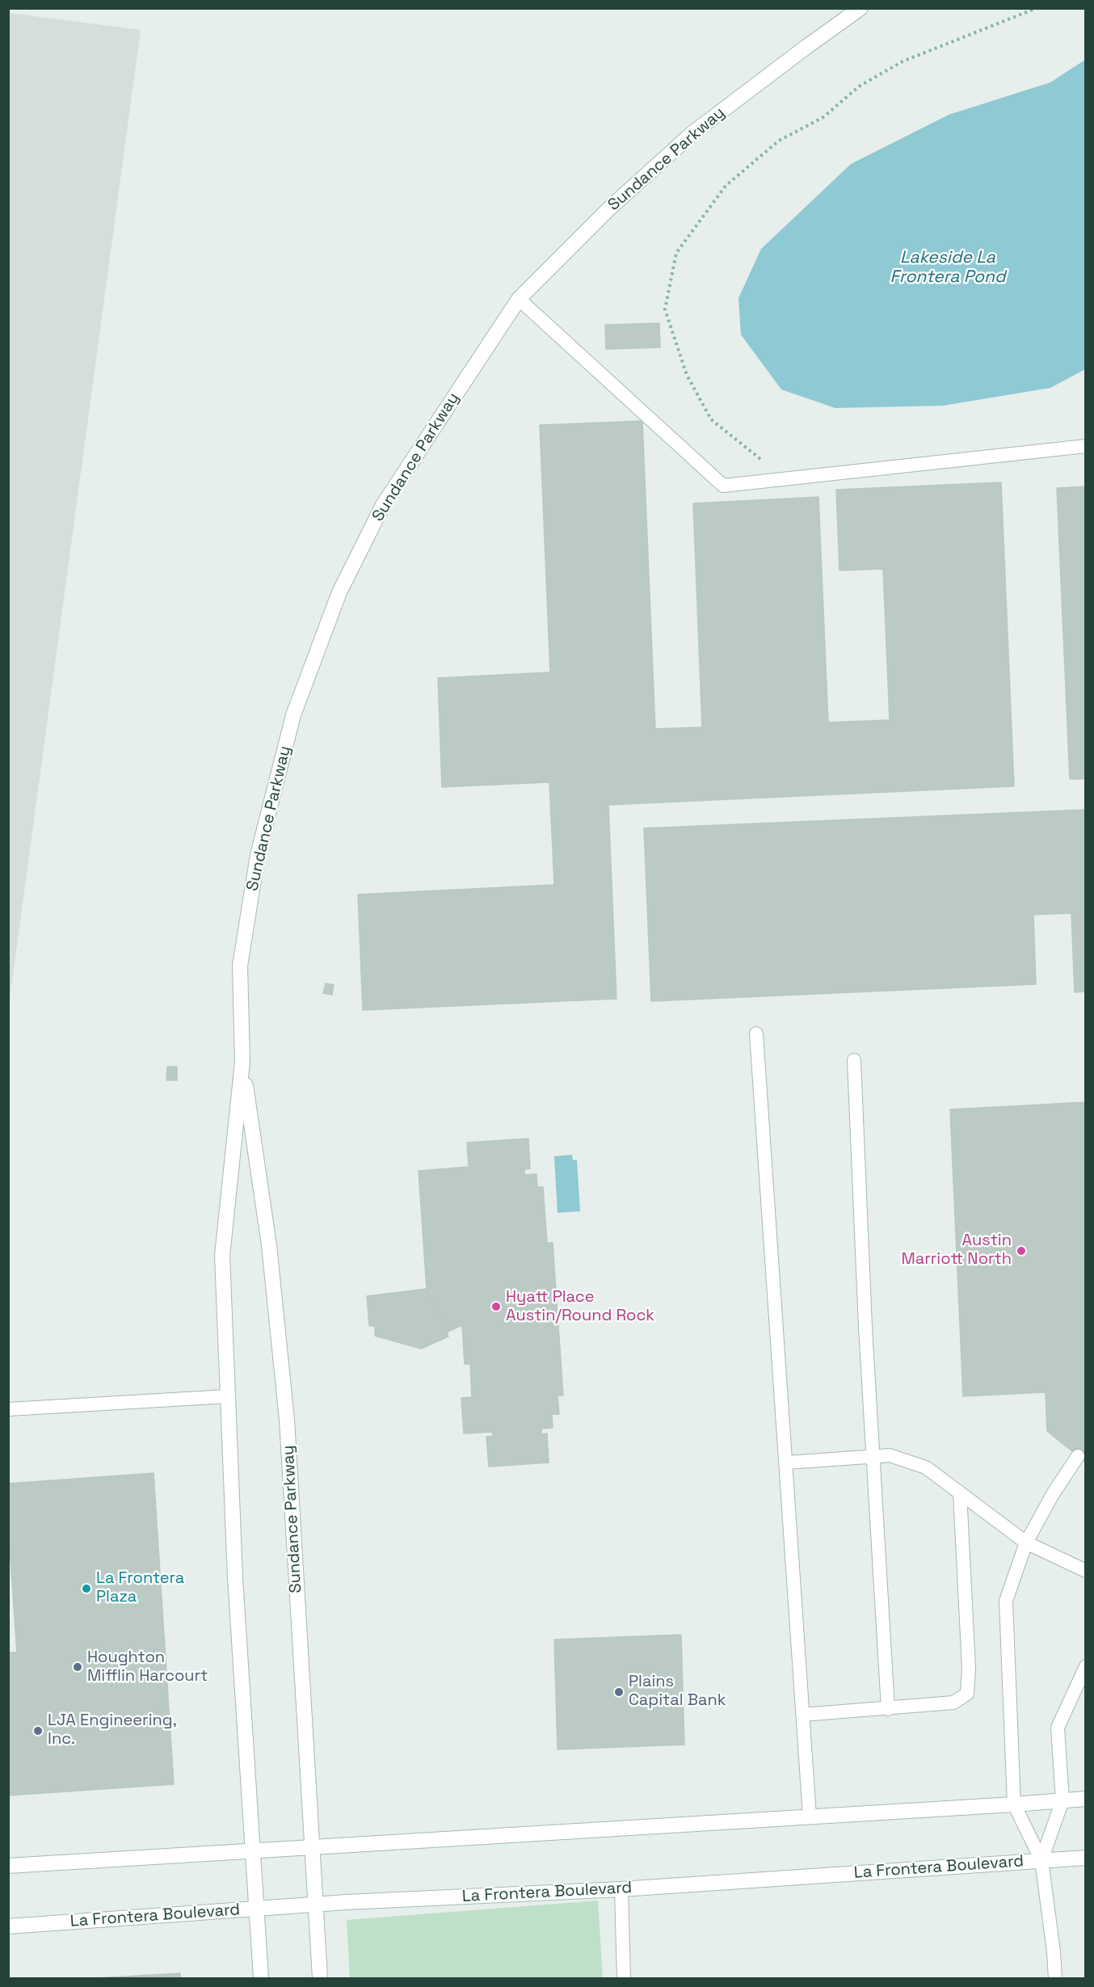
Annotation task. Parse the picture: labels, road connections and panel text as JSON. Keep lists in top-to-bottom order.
{
  "streets": {
    "street": ["Sundance Parkway", "La Frontera Boulevard"]
  },
  "crossings": [
    ["Sundance Parkway", "La Frontera Boulevard"]
  ],
  "water": ["Lakeside La Frontera Pond"],
  "places": [
    "Austin Marriott North",
    "Hyatt Place Austin/Round Rock",
    "La Frontera Plaza",
    "Houghton Mifflin Harcourt",
    "Plains Capital Bank",
    "LJA Engineering, Inc."
  ]
}
